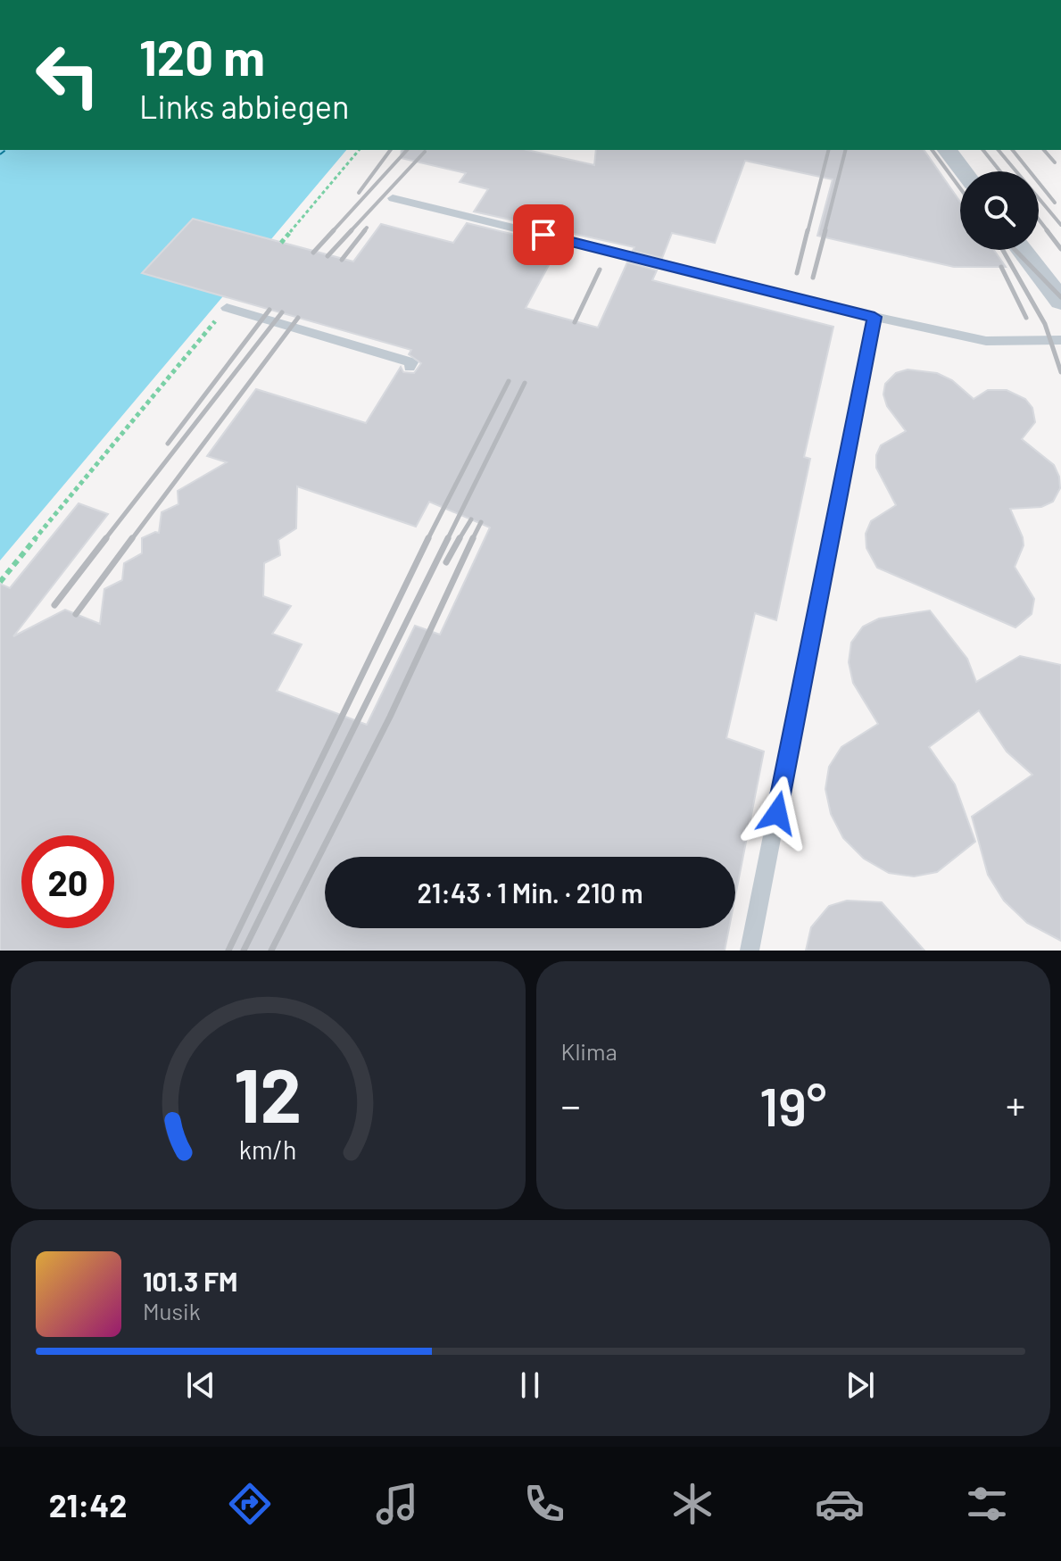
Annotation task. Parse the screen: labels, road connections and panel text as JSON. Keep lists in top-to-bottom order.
{
  "page": {
    "turn": ["120 m", "Links abbiegen"],
    "limit": "20",
    "trip": "21:43 · 1 Min. · 210 m",
    "tile": "Klima",
    "heat": ["−", "19°", "+"],
    "song": ["101.3 FM", "Musik"],
    "tabs": "21:42",
    "gauge": ["12", "km/h"]
  }
}
